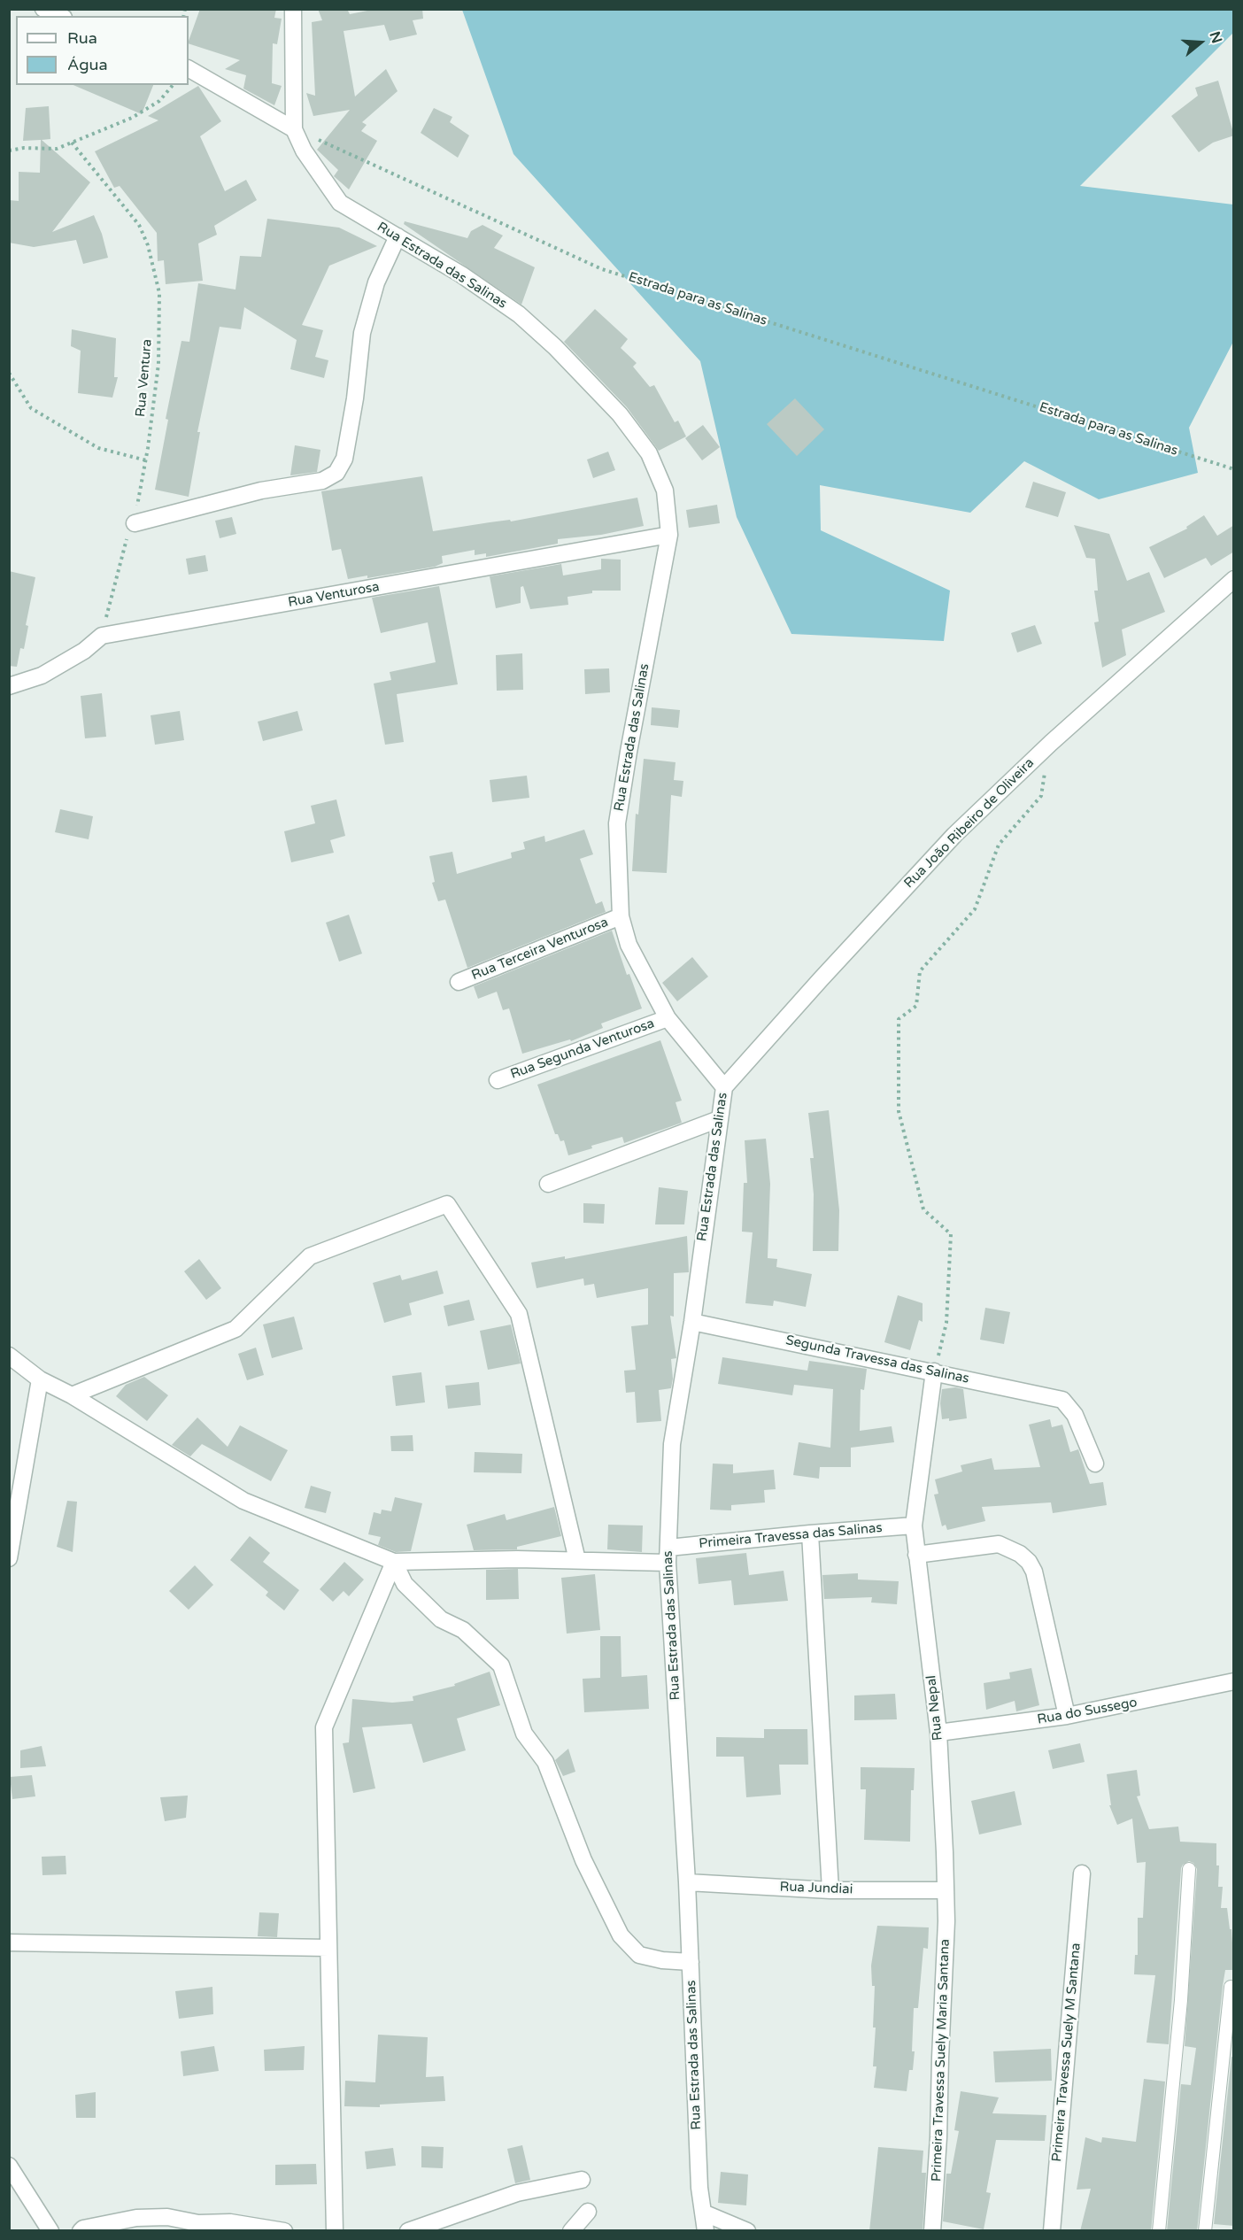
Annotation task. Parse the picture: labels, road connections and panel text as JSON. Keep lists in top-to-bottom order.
{
  "streets": {
    "street": [
      "Rua Estrada das Salinas",
      "Rua Venturosa",
      "Rua João Ribeiro de Oliveira",
      "Rua Terceira Venturosa",
      "Rua Segunda Venturosa",
      "Segunda Travessa das Salinas",
      "Primeira Travessa das Salinas",
      "Rua Nepal",
      "Rua do Sussego",
      "Rua Jundiai",
      "Primeira Travessa Suely M Santana",
      "Primeira Travessa Suely Maria Santana"
    ],
    "path": ["Estrada para as Salinas", "Rua Ventura"]
  },
  "crossings": [
    ["Rua Estrada das Salinas", "Estrada para as Salinas"],
    ["Rua Estrada das Salinas", "Rua Venturosa"],
    ["Rua Estrada das Salinas", "Rua João Ribeiro de Oliveira"],
    ["Rua Estrada das Salinas", "Rua Terceira Venturosa"],
    ["Rua Estrada das Salinas", "Rua Segunda Venturosa"],
    ["Rua Estrada das Salinas", "Segunda Travessa das Salinas"],
    ["Rua Estrada das Salinas", "Primeira Travessa das Salinas"],
    ["Rua Estrada das Salinas", "Rua Jundiai"],
    ["Rua Ventura", "Rua Venturosa"],
    ["Primeira Travessa das Salinas", "Rua Nepal"],
    ["Rua Nepal", "Rua do Sussego"],
    ["Rua Nepal", "Rua Jundiai"],
    ["Rua Nepal", "Primeira Travessa Suely Maria Santana"],
    ["Rua Jundiai", "Primeira Travessa Suely Maria Santana"]
  ],
  "legend": ["Rua", "Água"],
  "north": "right"
}
